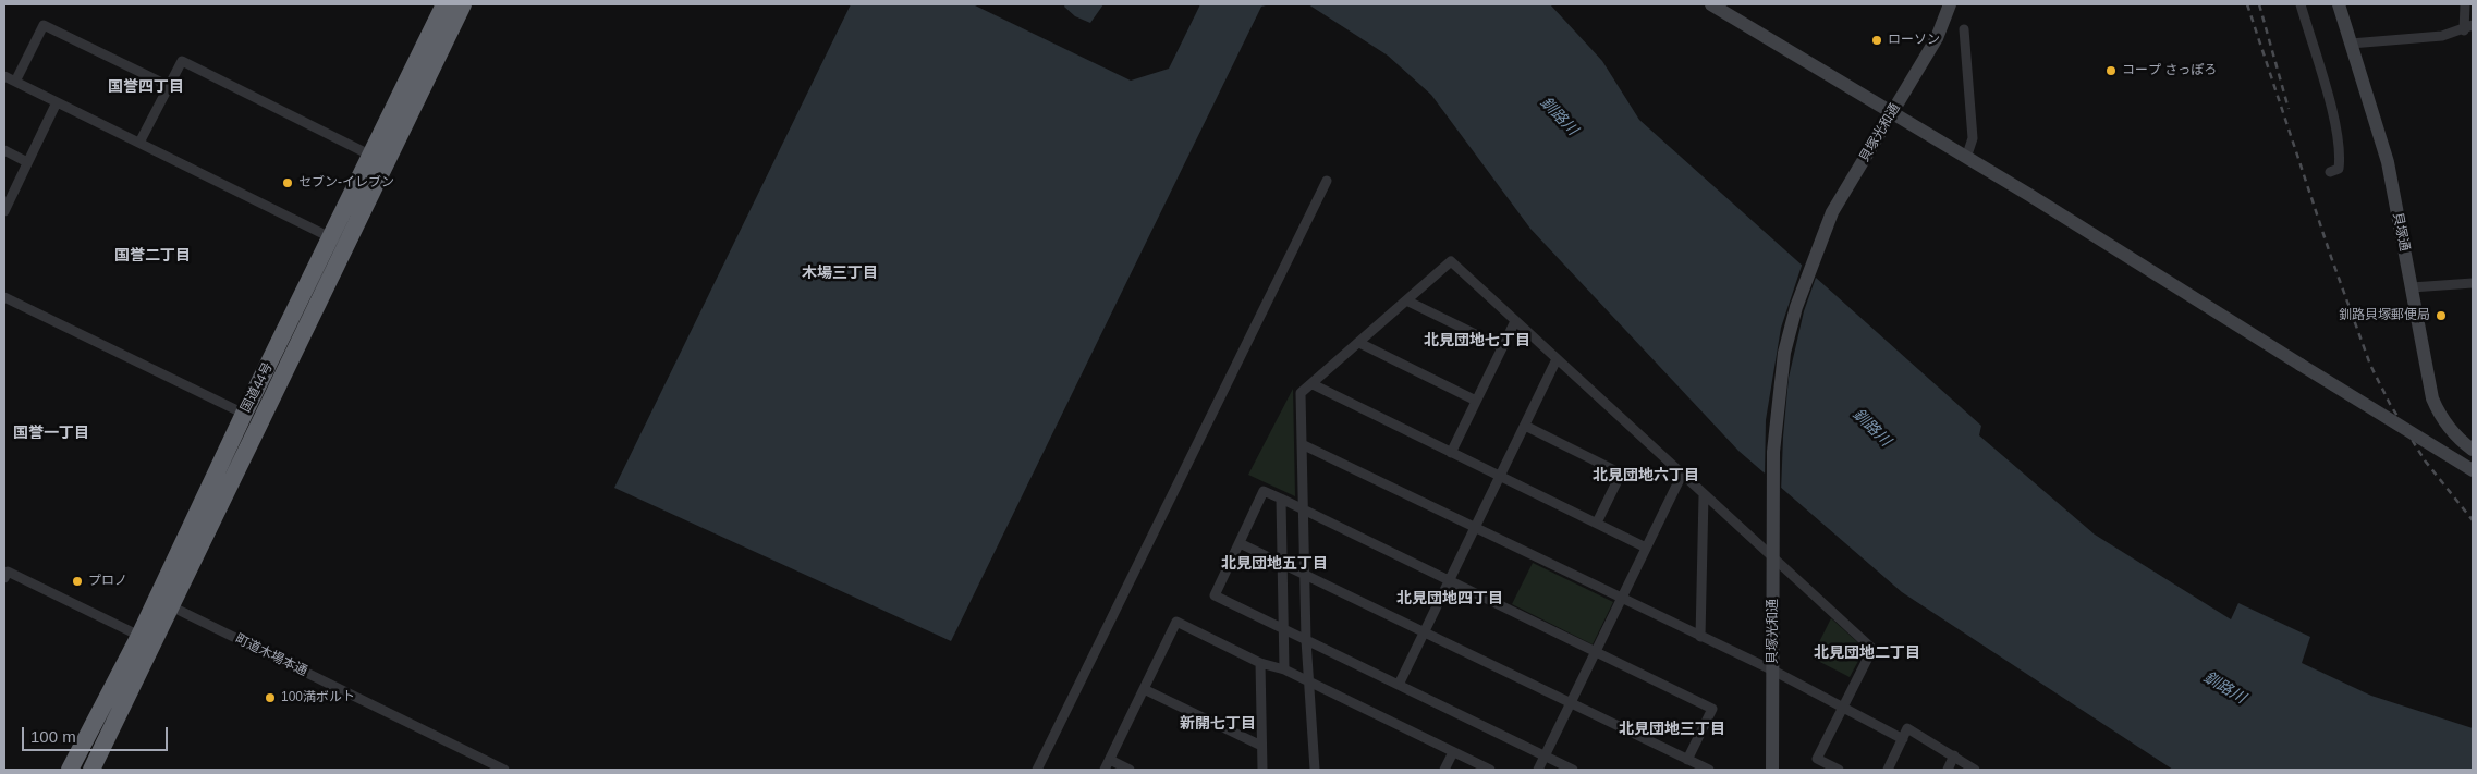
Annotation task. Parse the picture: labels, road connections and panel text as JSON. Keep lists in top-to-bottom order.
{
  "streets": {
    "highway": ["国道44号"],
    "street": ["貝塚光和通", "貝塚通", "町道木場本通"]
  },
  "crossings": [
    ["国道44号", "町道木場本通"]
  ],
  "districts": [
    "国誉四丁目",
    "国誉二丁目",
    "木場三丁目",
    "北見団地七丁目",
    "国誉一丁目",
    "北見団地六丁目",
    "北見団地五丁目",
    "北見団地四丁目",
    "北見団地二丁目",
    "新開七丁目",
    "北見団地三丁目"
  ],
  "water": ["釧路川"],
  "places": [
    "ローソン",
    "コープ さっぽろ",
    "セブン-イレブン",
    "釧路貝塚郵便局",
    "プロノ",
    "100満ボルト"
  ],
  "scale_bar": "100 m"
}
